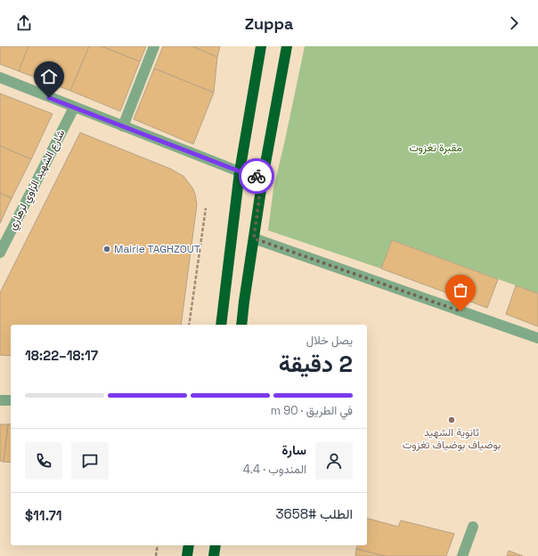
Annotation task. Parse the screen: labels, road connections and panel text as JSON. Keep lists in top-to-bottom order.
{
  "streets": {
    "street": ["شارع الشهيد الزاوي لزهاري"]
  },
  "parks": ["مقبرة تغزوت"],
  "places": ["Mairie TAGHZOUT", "ثانوية الشهيد بوضياف بوضياف تغزوت"],
  "page": {
    "header": "Zuppa",
    "heading": ["2 دقيقة", "يصل خلال", "18:17–18:22"],
    "panel": [
      "سارة",
      "المندوب · 4.4",
      "الطلب #3658",
      "$11.71"
    ],
    "bar": "في الطريق · 90 m"
  }
}
